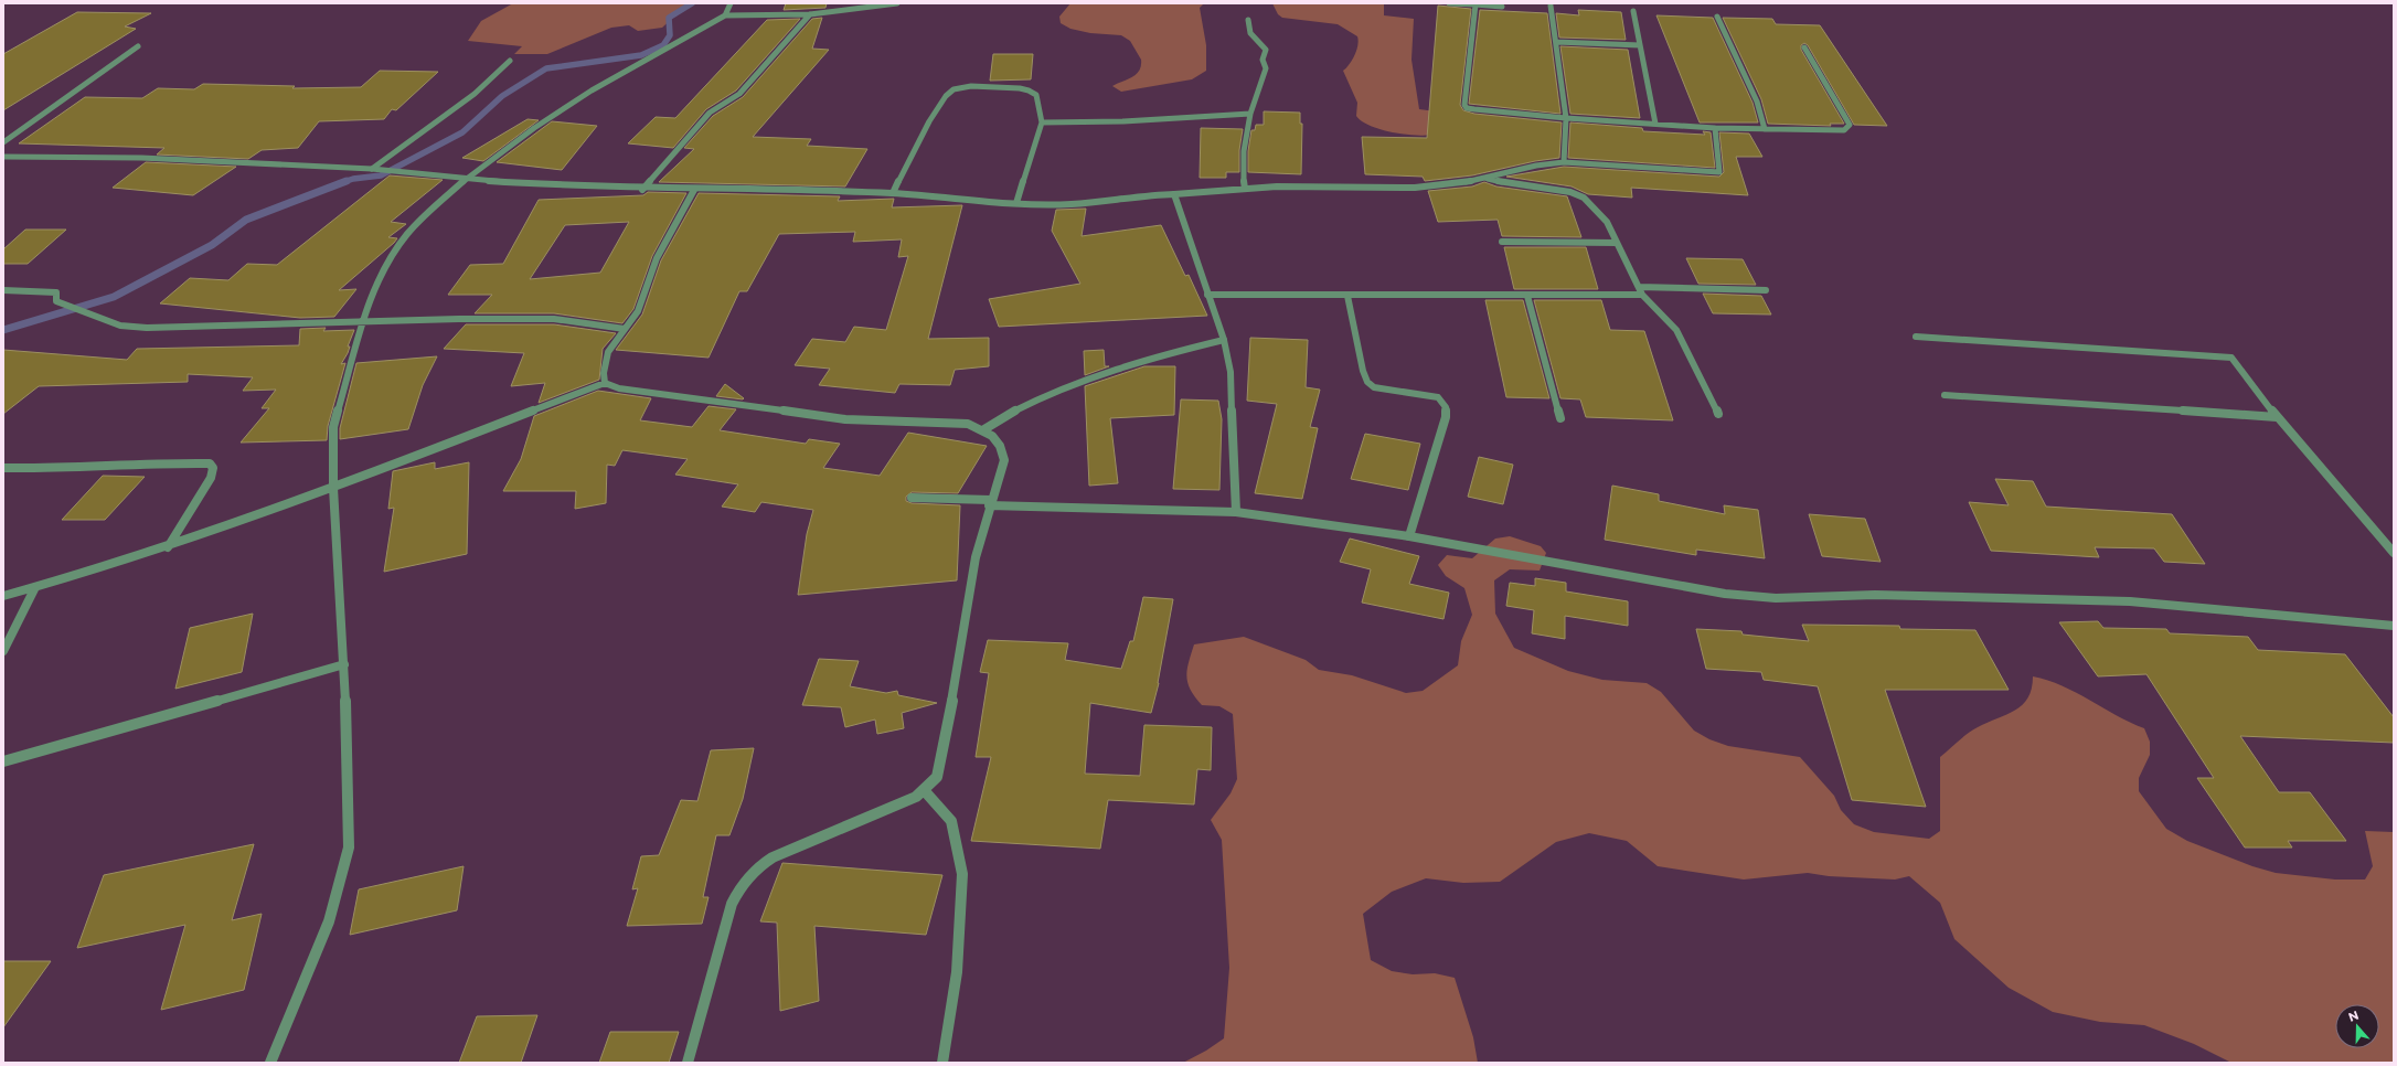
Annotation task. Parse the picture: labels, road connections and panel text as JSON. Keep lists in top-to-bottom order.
{
  "north": "top"
}
